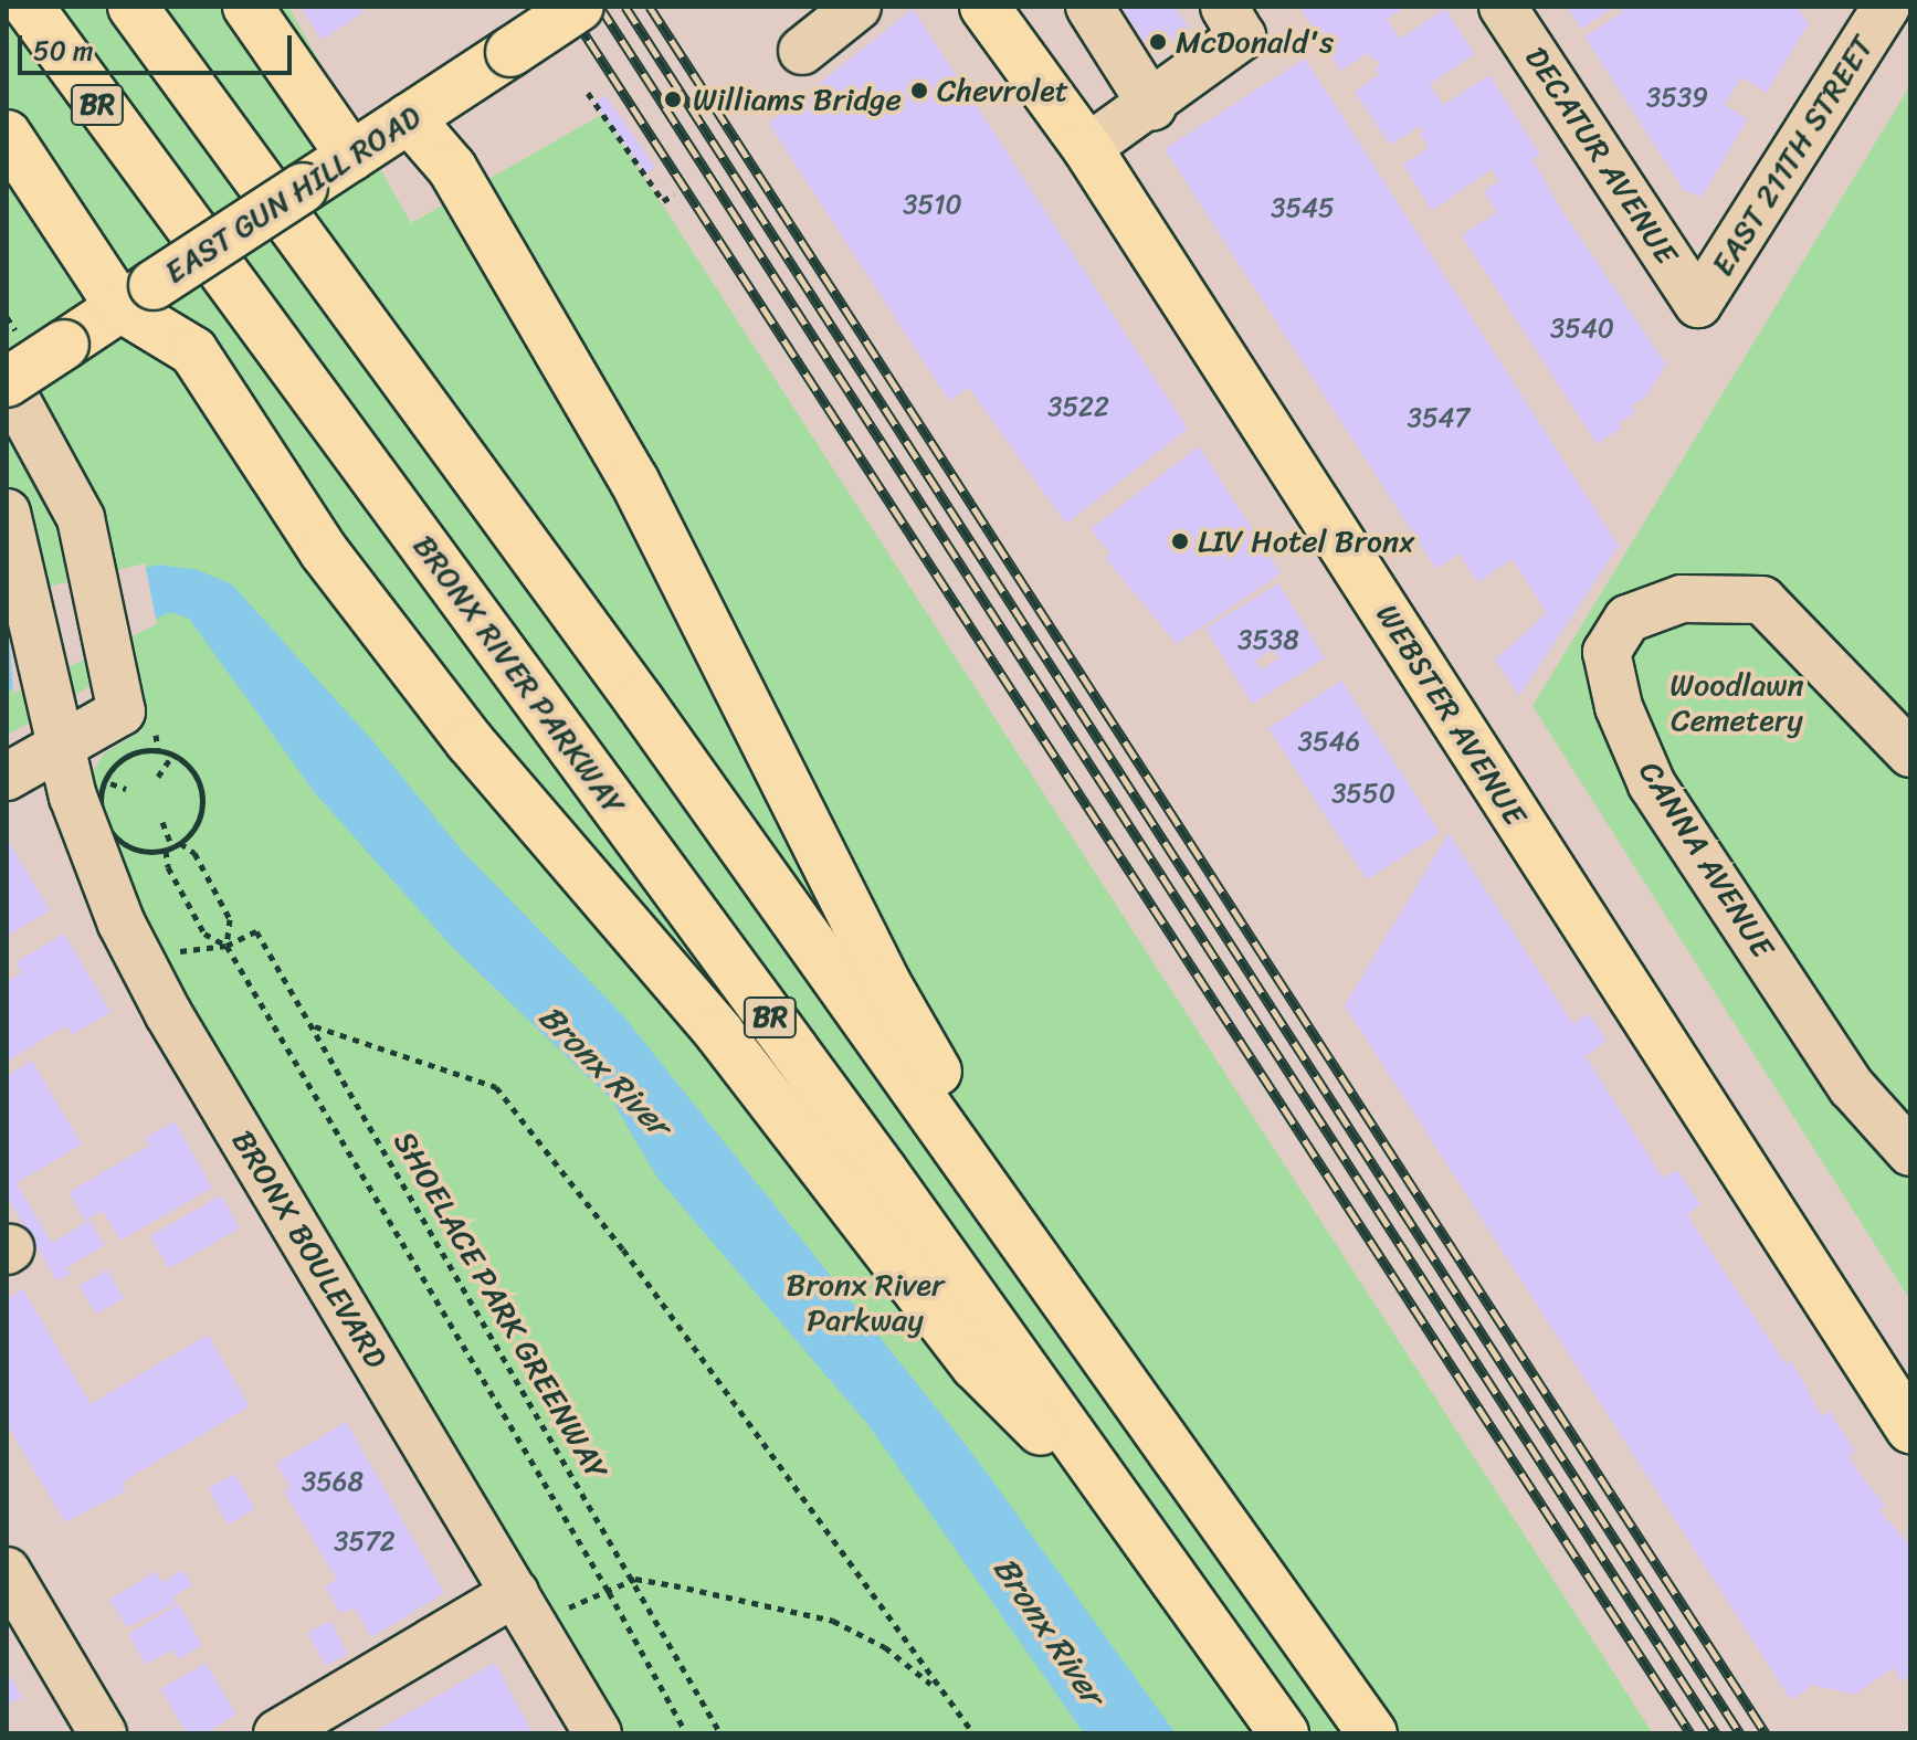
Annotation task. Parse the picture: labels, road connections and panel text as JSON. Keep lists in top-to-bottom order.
{
  "streets": {
    "main road": [
      "BR",
      "EAST GUN HILL ROAD",
      "BRONX RIVER PARKWAY",
      "WEBSTER AVENUE"
    ],
    "street": [
      "DECATUR AVENUE",
      "EAST 211TH STREET",
      "CANNA AVENUE",
      "BRONX BOULEVARD"
    ],
    "path": ["SHOELACE PARK GREENWAY"]
  },
  "crossings": [
    ["DECATUR AVENUE", "EAST 211TH STREET"]
  ],
  "water": ["Bronx River"],
  "parks": ["Woodlawn Cemetery", "Bronx River Parkway"],
  "places": [
    "McDonald's",
    "Chevrolet",
    "Williams Bridge",
    "LIV Hotel Bronx"
  ],
  "house_numbers": [
    "3539",
    "3510",
    "3545",
    "3540",
    "3522",
    "3547",
    "3538",
    "3546",
    "3550",
    "3568",
    "3572"
  ],
  "scale_bar": "50 m"
}
